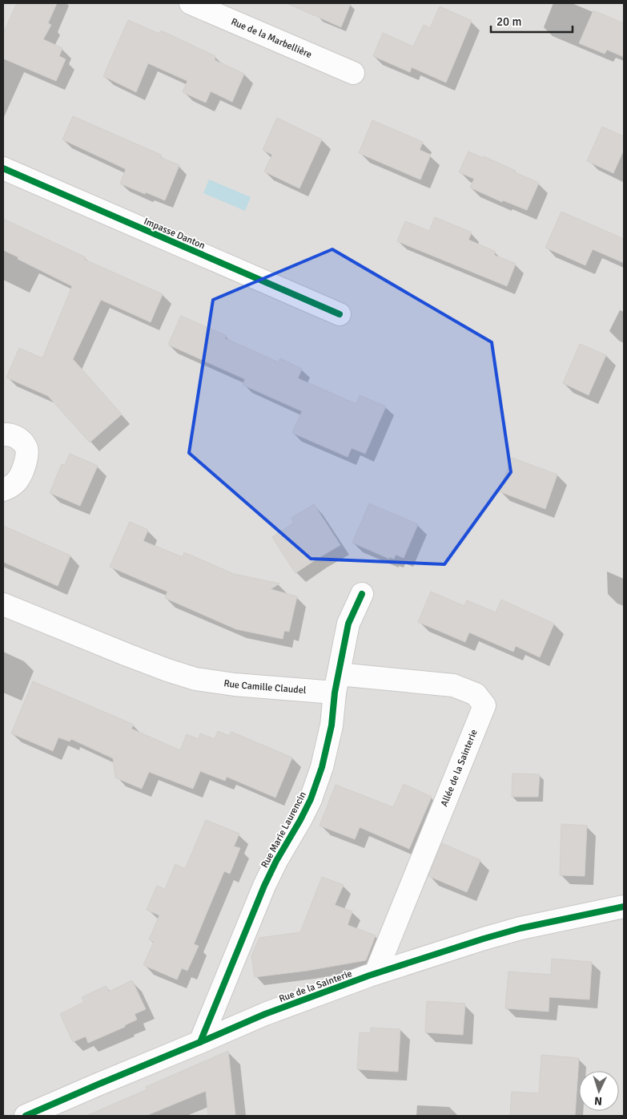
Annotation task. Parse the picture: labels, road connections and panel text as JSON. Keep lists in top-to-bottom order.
{
  "streets": {
    "street": [
      "Rue de la Marbellière",
      "Impasse Danton",
      "Rue Camille Claudel",
      "Allée de la Sainterie",
      "Rue Marie Laurencin",
      "Rue de la Sainterie"
    ]
  },
  "crossings": [
    ["Rue Camille Claudel", "Allée de la Sainterie"],
    ["Rue Camille Claudel", "Rue Marie Laurencin"],
    ["Allée de la Sainterie", "Rue Marie Laurencin"],
    ["Allée de la Sainterie", "Rue de la Sainterie"],
    ["Rue Marie Laurencin", "Rue de la Sainterie"]
  ],
  "scale_bar": "20 m",
  "north": "bottom"
}
